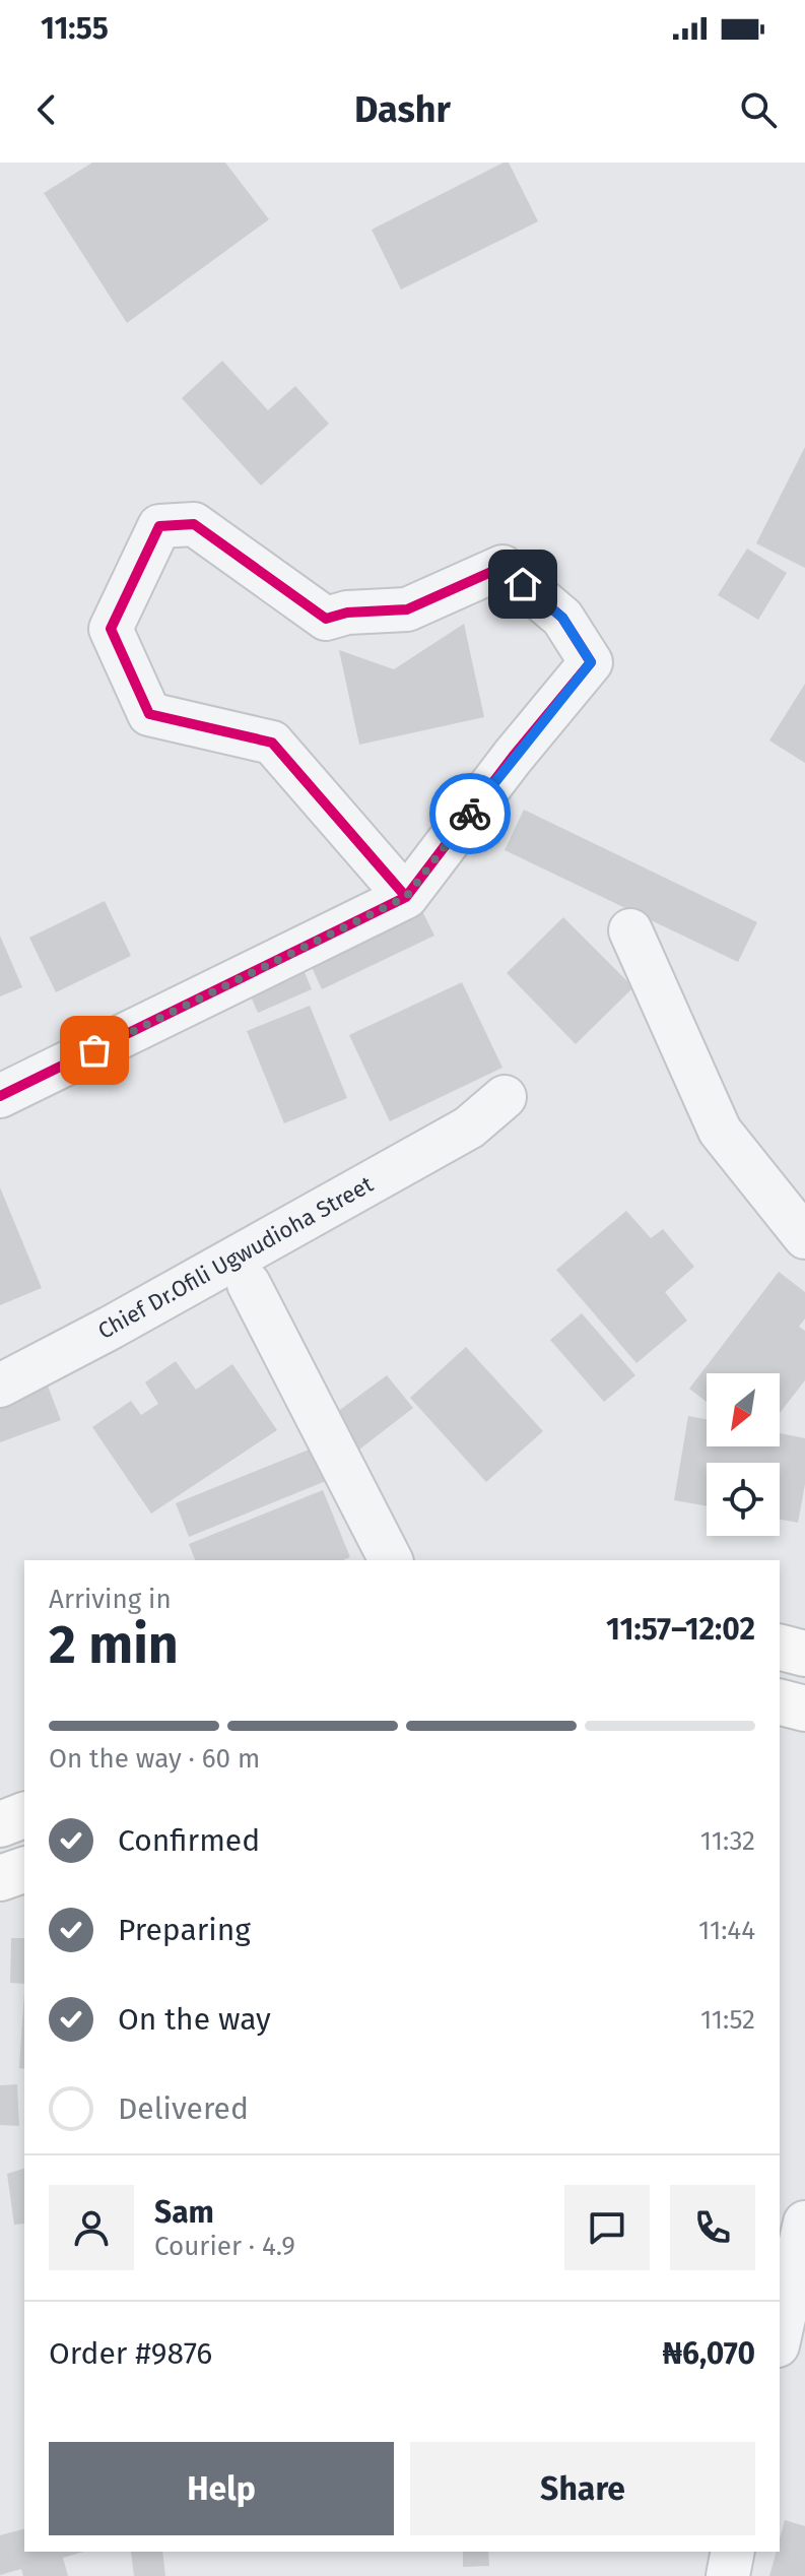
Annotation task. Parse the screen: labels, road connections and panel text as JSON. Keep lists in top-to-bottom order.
{
  "streets": {
    "street": ["Chief Dr.Ofili Ugwudioha Street"]
  },
  "north": "bottom left",
  "page": {
    "status": "11:55",
    "header": "Dashr",
    "heading": ["2 min", "Arriving in", "11:57–12:02"],
    "panel": [
      "Sam",
      "Courier · 4.9",
      "Order #9876",
      "₦6,070"
    ],
    "bar": "On the way · 60 m",
    "list": [
      ["Confirmed", "11:32"],
      ["Preparing", "11:44"],
      ["On the way", "11:52"],
      "Delivered"
    ],
    "buttons": ["Help", "Share"]
  }
}
